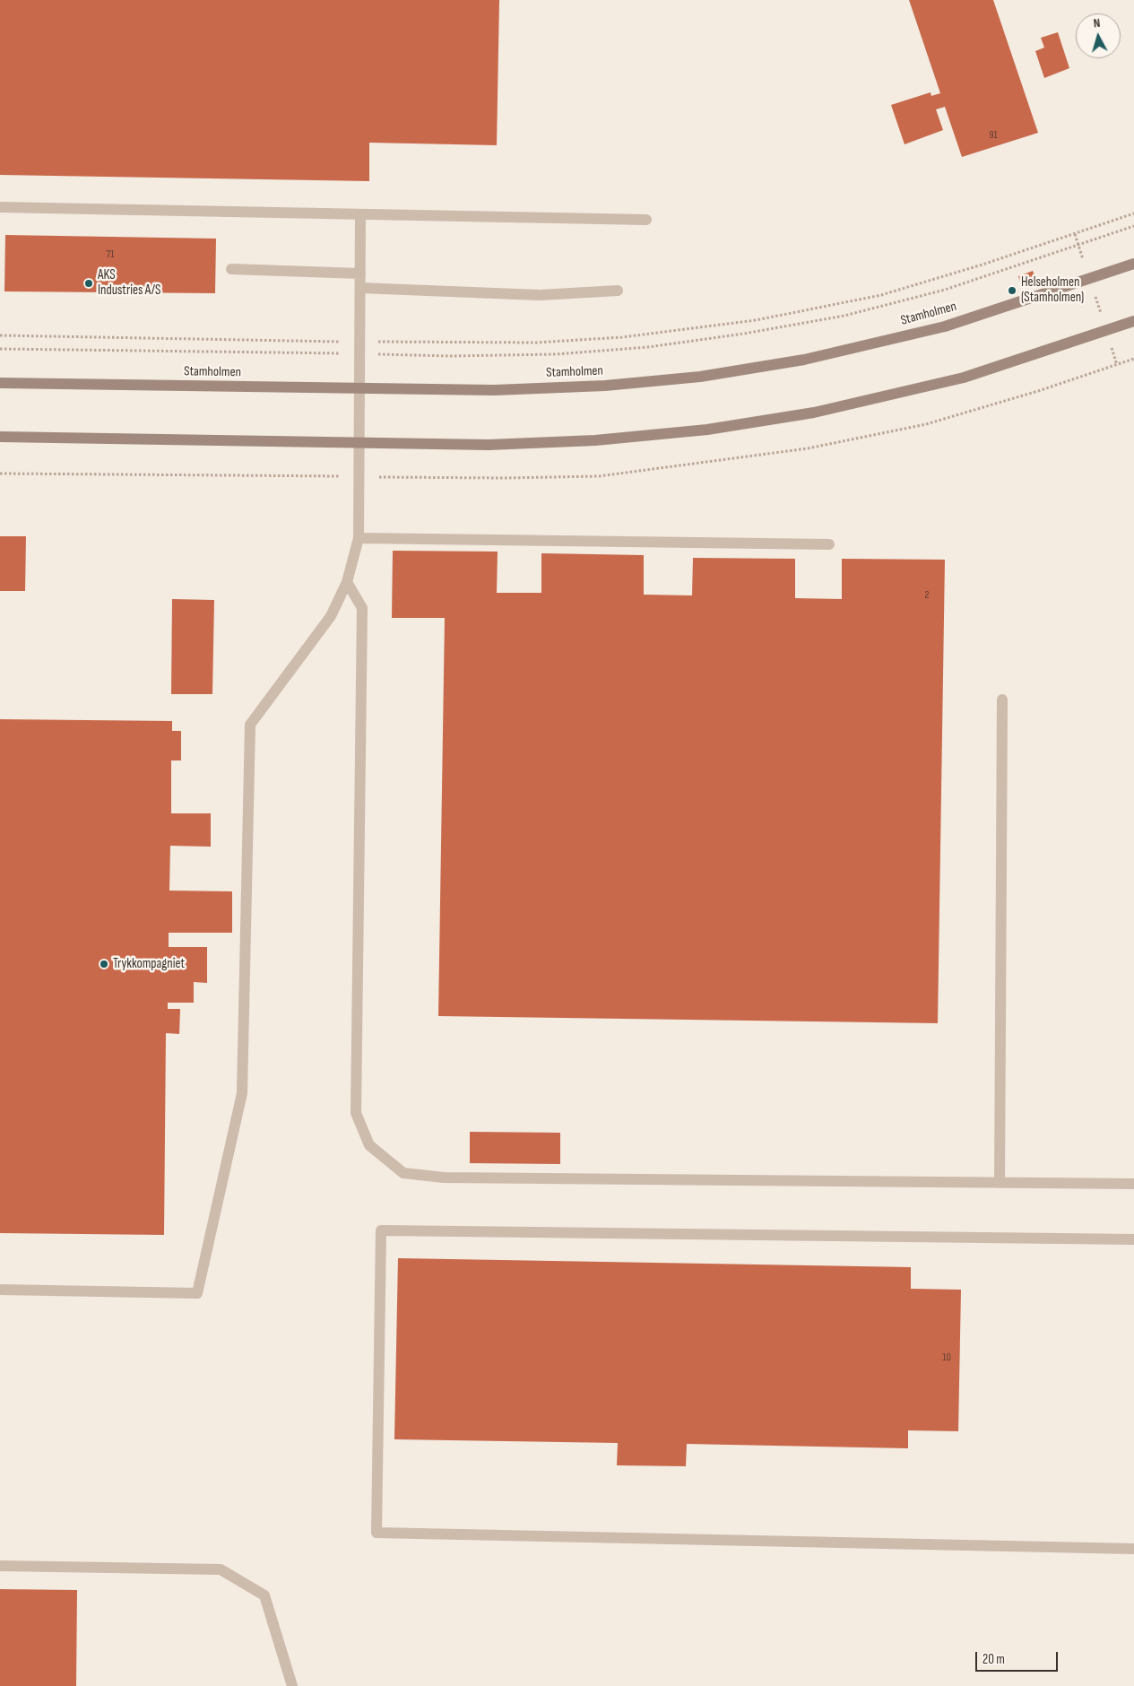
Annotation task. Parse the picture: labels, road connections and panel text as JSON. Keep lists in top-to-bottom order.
{
  "streets": {
    "street": ["Stamholmen"]
  },
  "places": ["AKS Industries A/S", "Helseholmen (Stamholmen)", "Trykkompagniet"],
  "house_numbers": [
    "91",
    "71",
    "2",
    "10"
  ],
  "scale_bar": "20 m",
  "north": "top"
}
